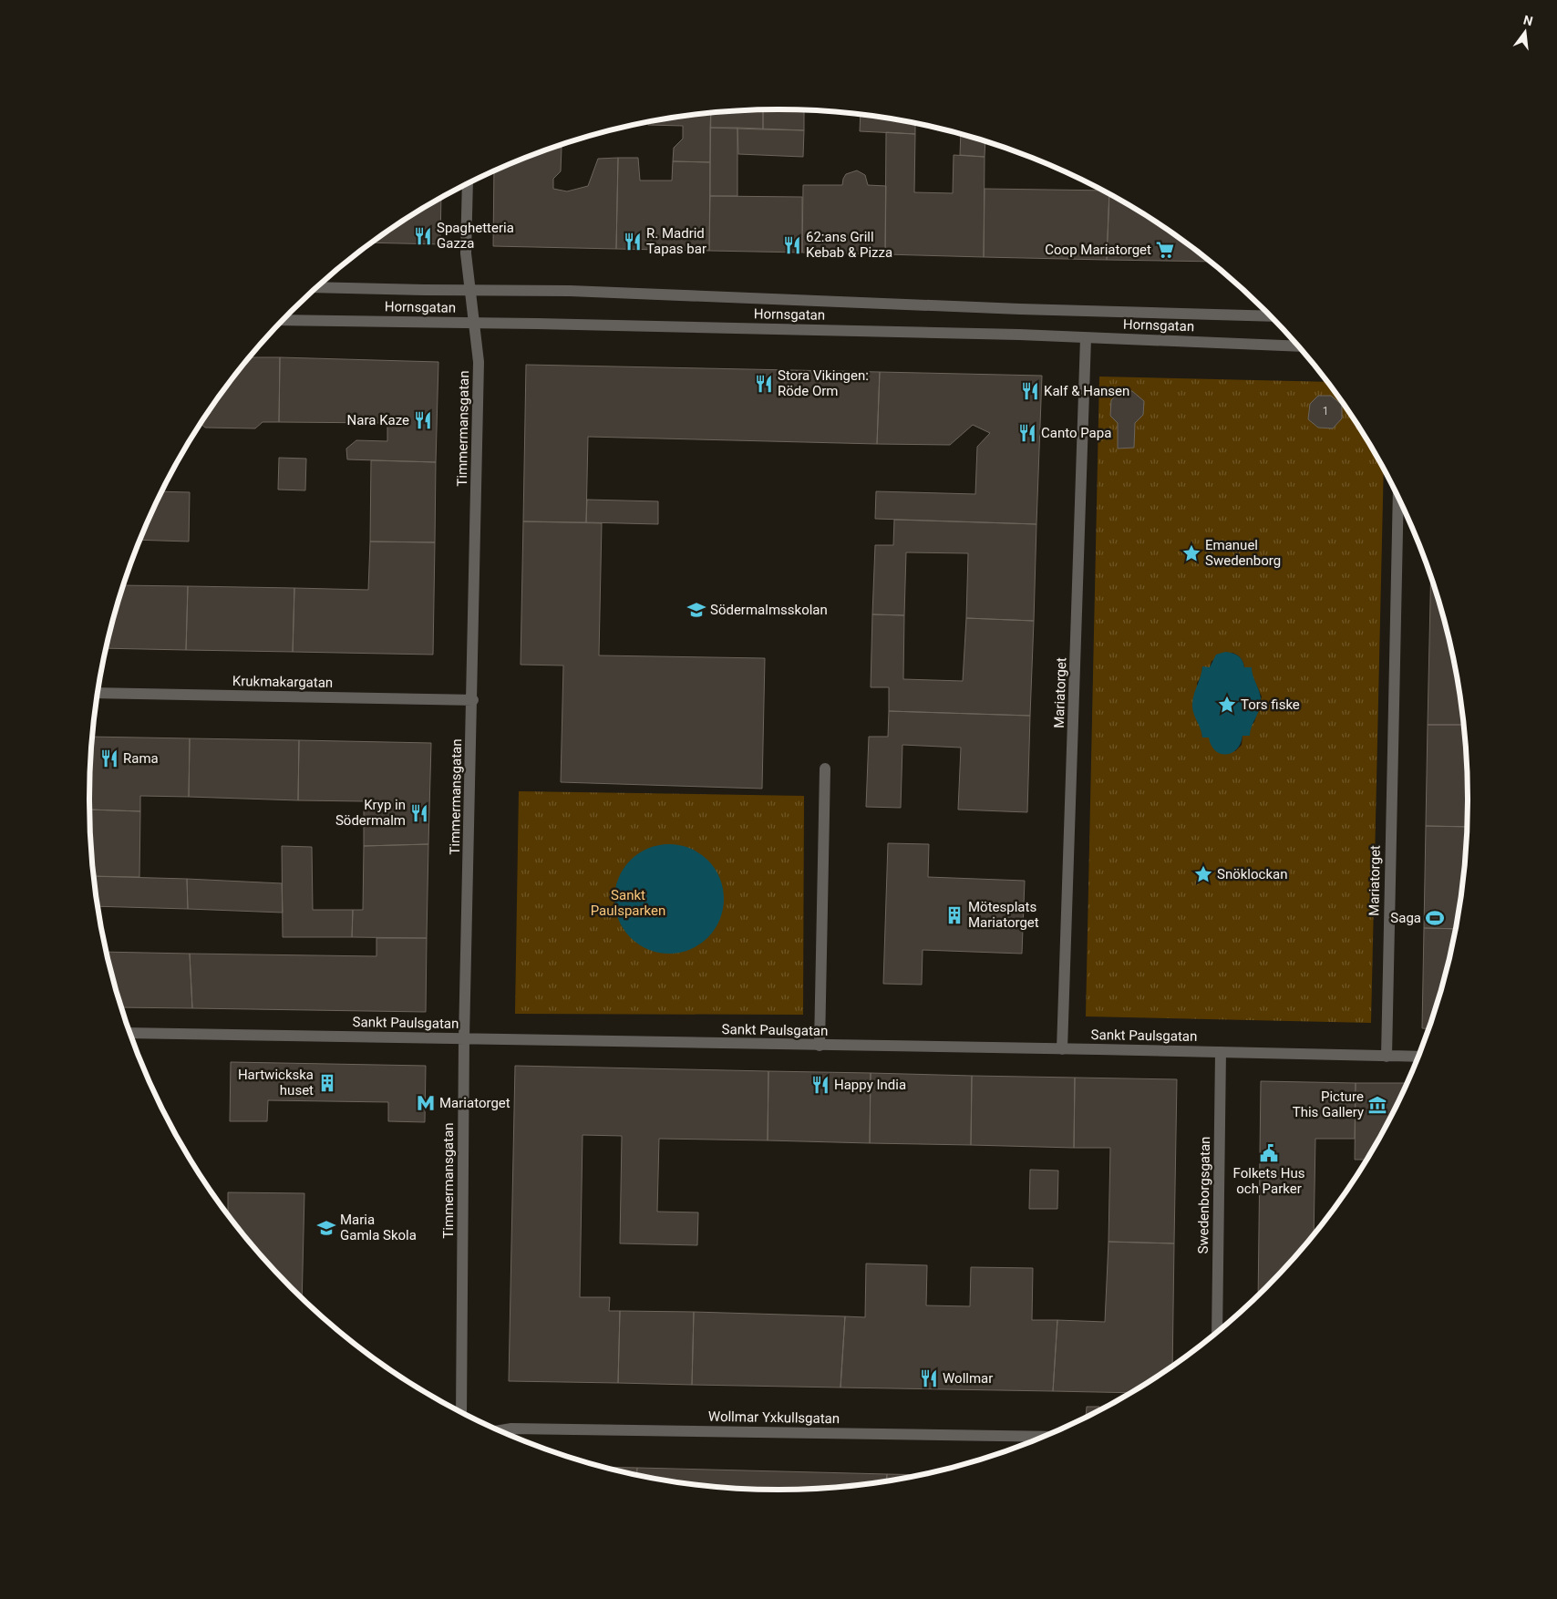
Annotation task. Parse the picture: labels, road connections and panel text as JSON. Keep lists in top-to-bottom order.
{
  "streets": {
    "street": [
      "Hornsgatan",
      "Timmermansgatan",
      "Krukmakargatan",
      "Mariatorget",
      "Sankt Paulsgatan",
      "Swedenborgsgatan",
      "Wollmar Yxkullsgatan"
    ]
  },
  "crossings": [
    ["Hornsgatan", "Timmermansgatan"],
    ["Hornsgatan", "Mariatorget"],
    ["Timmermansgatan", "Krukmakargatan"],
    ["Timmermansgatan", "Sankt Paulsgatan"],
    ["Mariatorget", "Sankt Paulsgatan"],
    ["Sankt Paulsgatan", "Swedenborgsgatan"]
  ],
  "parks": ["Sankt Paulsparken"],
  "places": {
    "restaurant": [
      "Spaghetteria Gazza",
      "R. Madrid Tapas bar",
      "62:ans Grill Kebab & Pizza",
      "Stora Vikingen: Röde Orm",
      "Kalf & Hansen",
      "Nara Kaze",
      "Canto Papa",
      "Rama",
      "Kryp in Södermalm",
      "Happy India",
      "Wollmar"
    ],
    "supermarket": ["Coop Mariatorget"],
    "place": ["Emanuel Swedenborg", "Tors fiske", "Snöklockan"],
    "school or university": ["Södermalmsskolan", "Maria Gamla Skola"],
    "building": ["Mötesplats Mariatorget", "Hartwickska huset"],
    "sports": ["Saga"],
    "metro station": ["Mariatorget"],
    "museum": ["Picture This Gallery"],
    "public building": ["Folkets Hus och Parker"]
  },
  "house_numbers": ["1"],
  "north": "top"
}
